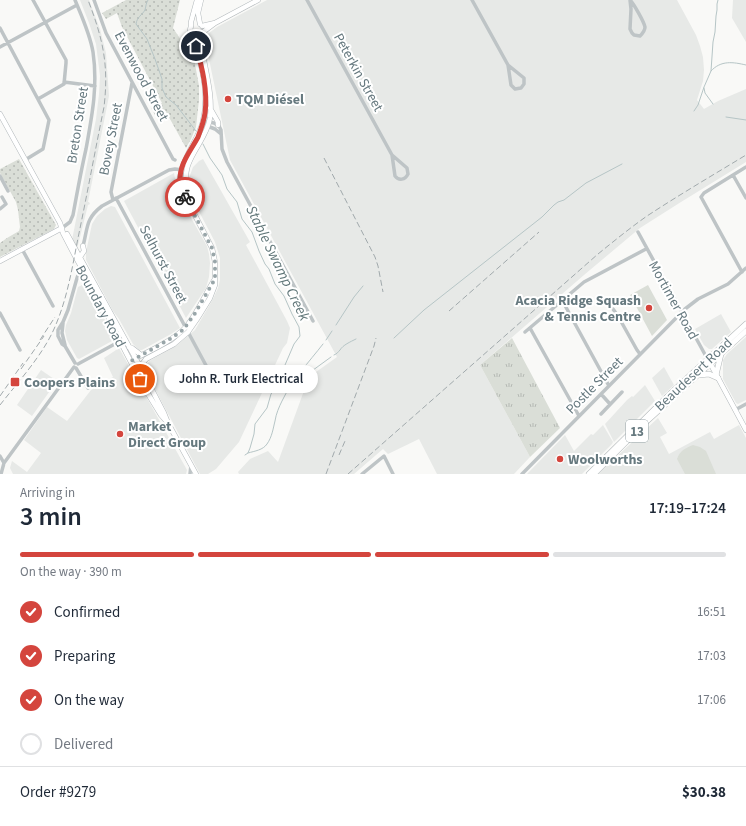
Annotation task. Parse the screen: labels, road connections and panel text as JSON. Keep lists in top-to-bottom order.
{
  "streets": {
    "highway": ["Beaudesert Road", "13"],
    "main road": ["Mortimer Road", "Boundary Road"],
    "street": [
      "Peterkin Street",
      "Evenwood Street",
      "Breton Street",
      "Bovey Street",
      "Selhurst Street",
      "Postle Street"
    ]
  },
  "crossings": [
    ["Evenwood Street", "Bovey Street"],
    ["Breton Street", "Boundary Road"],
    ["Bovey Street", "Selhurst Street"],
    ["Mortimer Road", "Beaudesert Road"],
    ["Mortimer Road", "Postle Street"]
  ],
  "water": ["Stable Swamp Creek"],
  "places": {
    "other": [
      "TQM Diésel",
      "Acacia Ridge Squash & Tennis Centre",
      "John R. Turk Electrical",
      "Market Direct Group",
      "Woolworths"
    ],
    "transit": ["Coopers Plains"]
  },
  "page": {
    "bubble": "John R. Turk Electrical",
    "heading": ["3 min", "Arriving in", "17:19–17:24"],
    "panel": ["Order #9279", "$30.38"],
    "bar": "On the way · 390 m",
    "list": [
      ["Confirmed", "16:51"],
      ["Preparing", "17:03"],
      ["On the way", "17:06"],
      "Delivered"
    ]
  }
}
